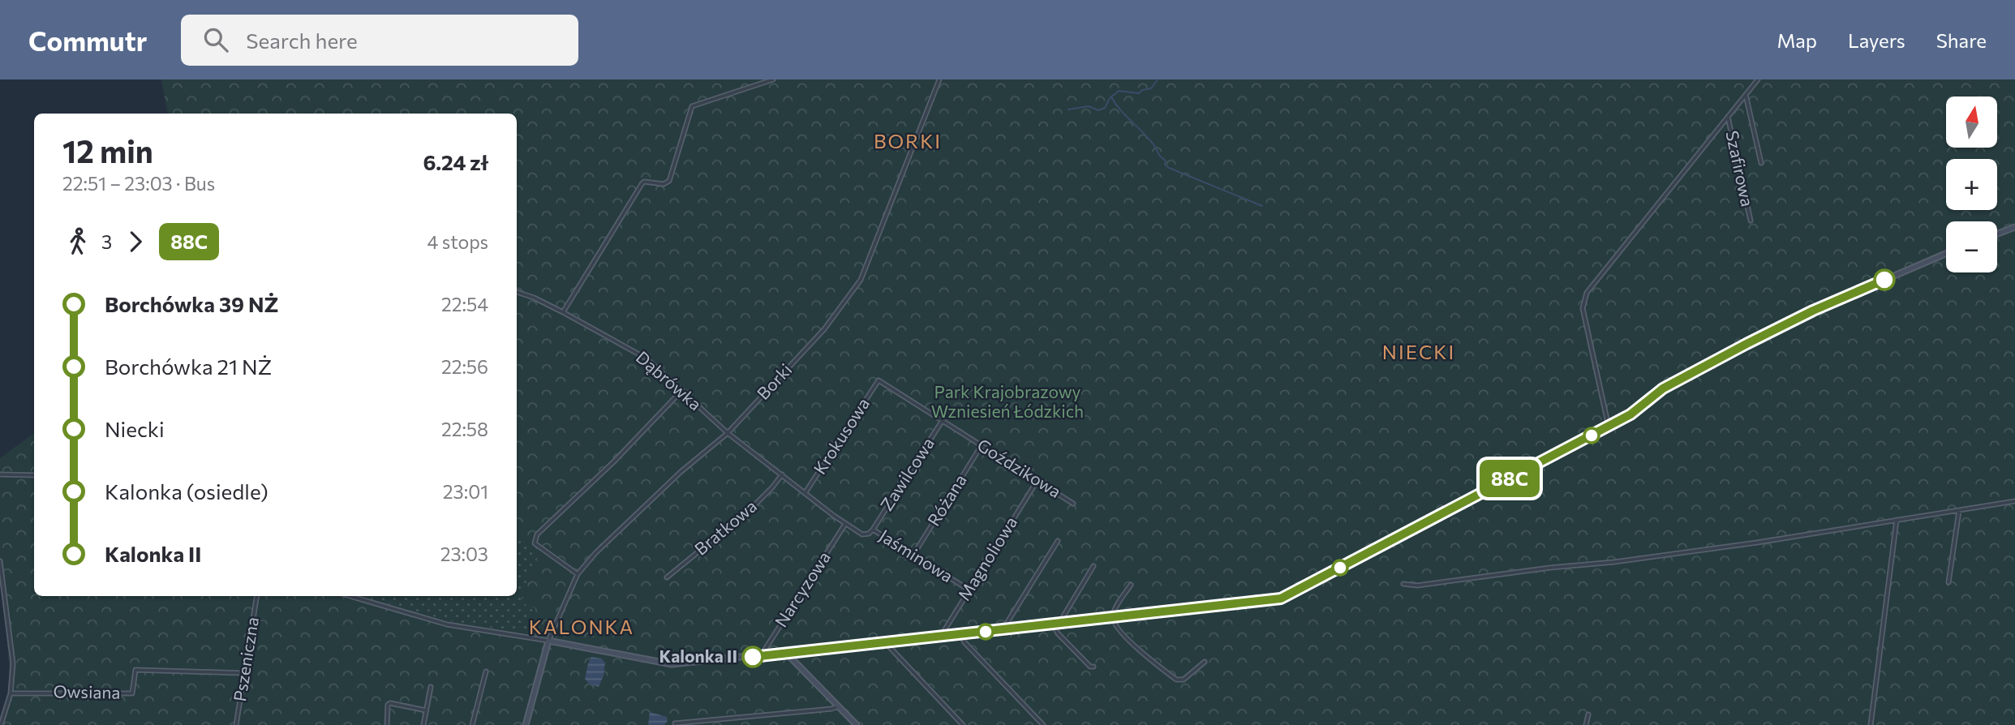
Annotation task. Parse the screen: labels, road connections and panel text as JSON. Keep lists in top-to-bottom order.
{
  "streets": {
    "street": [
      "Szafirowa",
      "Dąbrówka",
      "Borki",
      "Krokusowa",
      "Goździkowa",
      "Zawilcowa",
      "Różana",
      "Bratkowa",
      "Jaśminowa",
      "Magnoliowa",
      "Narcyzowa",
      "Pszeniczna",
      "Owsiana"
    ]
  },
  "crossings": [
    ["Dąbrówka", "Borki"],
    ["Dąbrówka", "Bratkowa"],
    ["Dąbrówka", "Jaśminowa"],
    ["Krokusowa", "Goździkowa"],
    ["Krokusowa", "Jaśminowa"],
    ["Goździkowa", "Zawilcowa"],
    ["Goździkowa", "Różana"],
    ["Goździkowa", "Magnoliowa"],
    ["Zawilcowa", "Jaśminowa"],
    ["Różana", "Jaśminowa"],
    ["Bratkowa", "Jaśminowa"],
    ["Jaśminowa", "Magnoliowa"],
    ["Jaśminowa", "Narcyzowa"],
    ["Pszeniczna", "Owsiana"]
  ],
  "districts": ["BORKI", "NIECKI", "KALONKA"],
  "parks": ["Park Krajobrazowy Wzniesień Łódzkich"],
  "places": ["Kalonka II"],
  "lines": ["bus line 88C"],
  "north": "top",
  "page": {
    "header": "Commutr",
    "search": "Search here",
    "nav": ["Map", "Layers", "Share"],
    "on_map": "88C",
    "map_buttons": ["+", "−"],
    "heading": ["12 min", "22:51 – 23:03 · Bus", "6.24 zł"],
    "legs": ["3", "88C", "4 stops"],
    "list": [
      {
        "name": "Borchówka 39 NŻ",
        "value": "22:54"
      },
      {
        "name": "Borchówka 21 NŻ",
        "value": "22:56"
      },
      {
        "name": "Niecki",
        "value": "22:58"
      },
      {
        "name": "Kalonka (osiedle)",
        "value": "23:01"
      },
      {
        "name": "Kalonka II",
        "value": "23:03"
      }
    ]
  }
}
